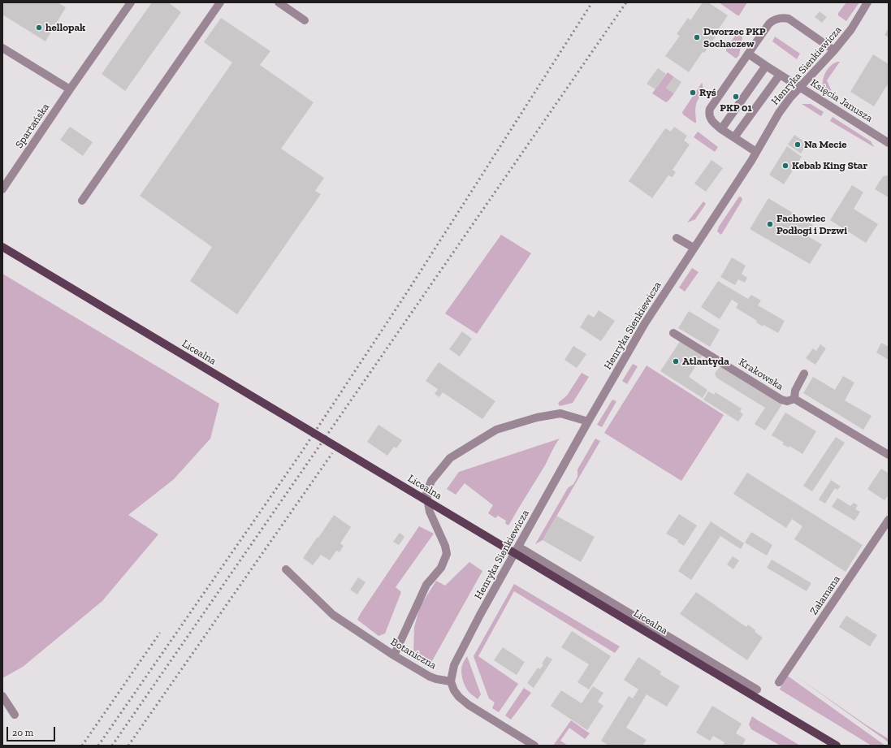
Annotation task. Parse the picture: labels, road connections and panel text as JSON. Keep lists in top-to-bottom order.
{
  "streets": {
    "main road": ["Licealna"],
    "street": [
      "Henryka Sienkiewicza",
      "Księcia Janusza",
      "Spartańska",
      "Krakowska",
      "Załamana",
      "Botaniczna"
    ]
  },
  "crossings": [
    ["Henryka Sienkiewicza", "Księcia Janusza"],
    ["Henryka Sienkiewicza", "Licealna"],
    ["Henryka Sienkiewicza", "Botaniczna"]
  ],
  "places": [
    "hellopak",
    "Dworzec PKP Sochaczew",
    "Ryś",
    "PKP 01",
    "Na Mecie",
    "Kebab King Star",
    "Fachowiec Podłogi i Drzwi",
    "Atlantyda"
  ],
  "scale_bar": "20 m"
}
